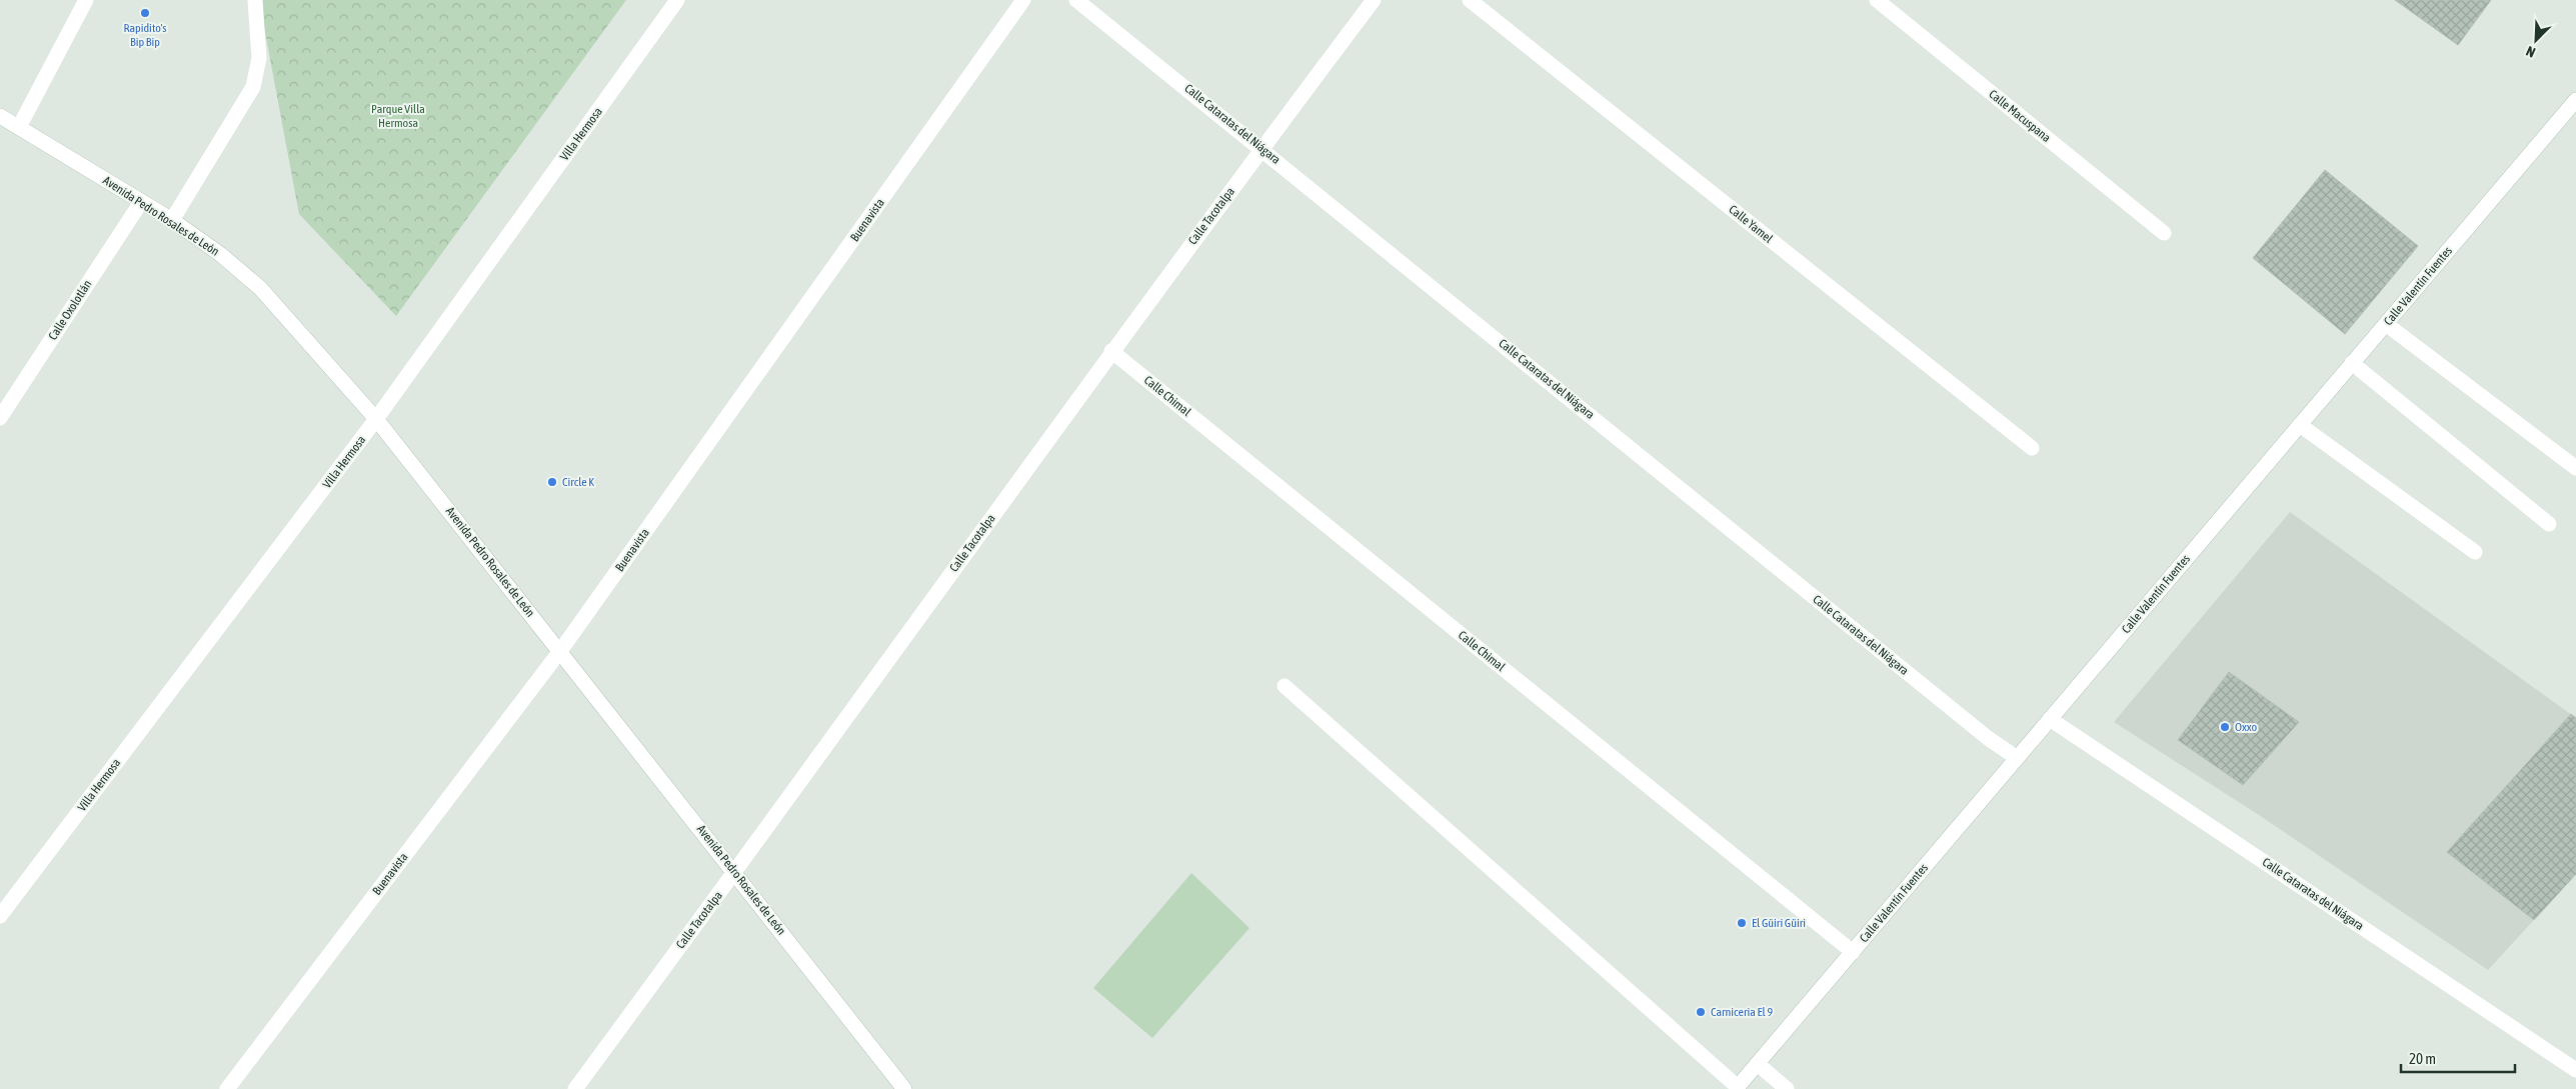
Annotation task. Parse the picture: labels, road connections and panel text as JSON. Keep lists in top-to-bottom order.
{
  "streets": {
    "street": [
      "Calle Macuspana",
      "Calle Cataratas del Niágara",
      "Villa Hermosa",
      "Avenida Pedro Rosales de León",
      "Calle Tacotalpa",
      "Buenavista",
      "Calle Yamel",
      "Calle Valentín Fuentes",
      "Calle Oxolotlán",
      "Calle Chimal"
    ]
  },
  "crossings": [
    ["Calle Cataratas del Niágara", "Calle Tacotalpa"],
    ["Calle Cataratas del Niágara", "Calle Valentín Fuentes"],
    ["Villa Hermosa", "Avenida Pedro Rosales de León"],
    ["Avenida Pedro Rosales de León", "Calle Tacotalpa"],
    ["Avenida Pedro Rosales de León", "Buenavista"],
    ["Avenida Pedro Rosales de León", "Calle Oxolotlán"],
    ["Calle Tacotalpa", "Calle Chimal"],
    ["Calle Valentín Fuentes", "Calle Chimal"]
  ],
  "parks": ["Parque Villa Hermosa"],
  "places": [
    "Rapidito's Bip Bip",
    "Circle K",
    "Oxxo",
    "El Güiri Güiri",
    "Carniceria El 9"
  ],
  "scale_bar": "20 m",
  "north": "bottom left"
}
